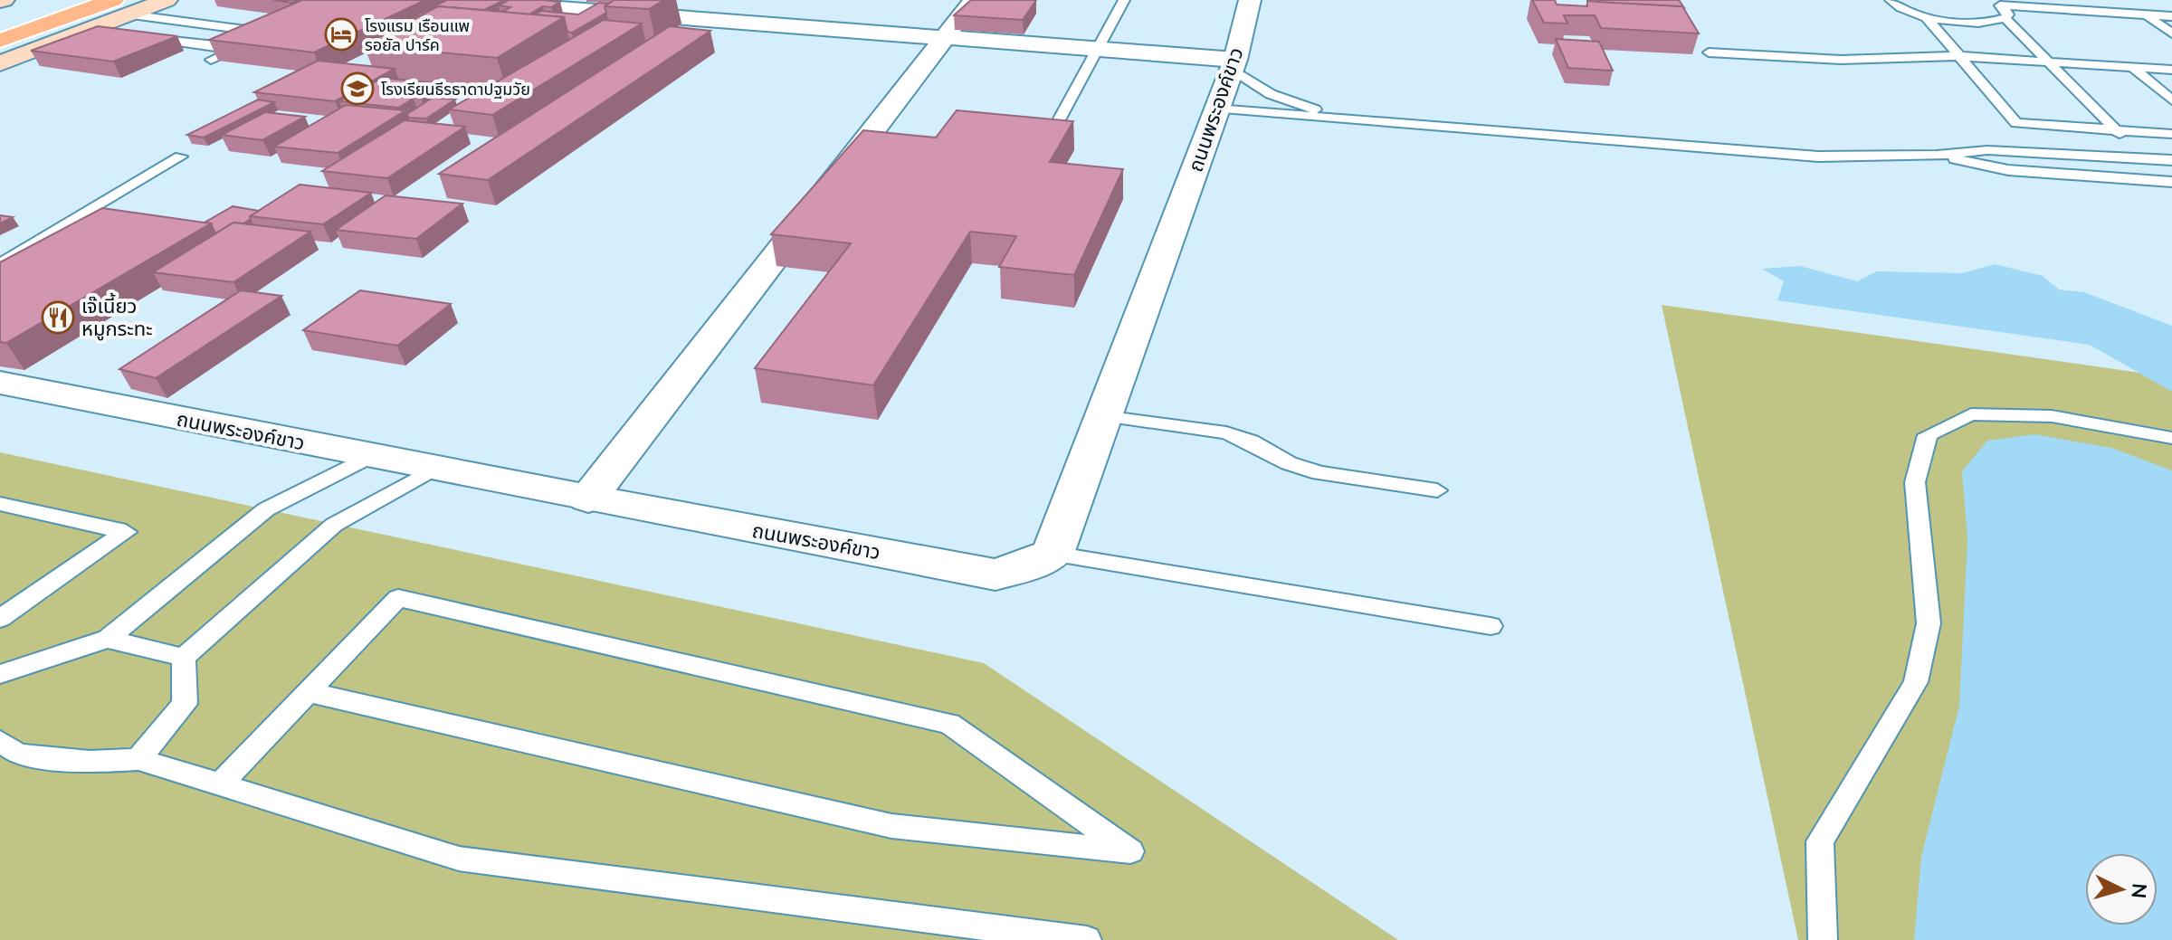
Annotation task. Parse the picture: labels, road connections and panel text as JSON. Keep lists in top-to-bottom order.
{
  "streets": {
    "street": ["ถนนพระองค์ขาว"]
  },
  "places": {
    "hotel": ["โรงแรม เรือนแพ รอยัล ปาร์ค"],
    "school or university": ["โรงเรียนธีรธาดาปฐมวัย"],
    "restaurant": ["เจ๊เนี้ยว หมูกระทะ"]
  },
  "north": "right"
}
